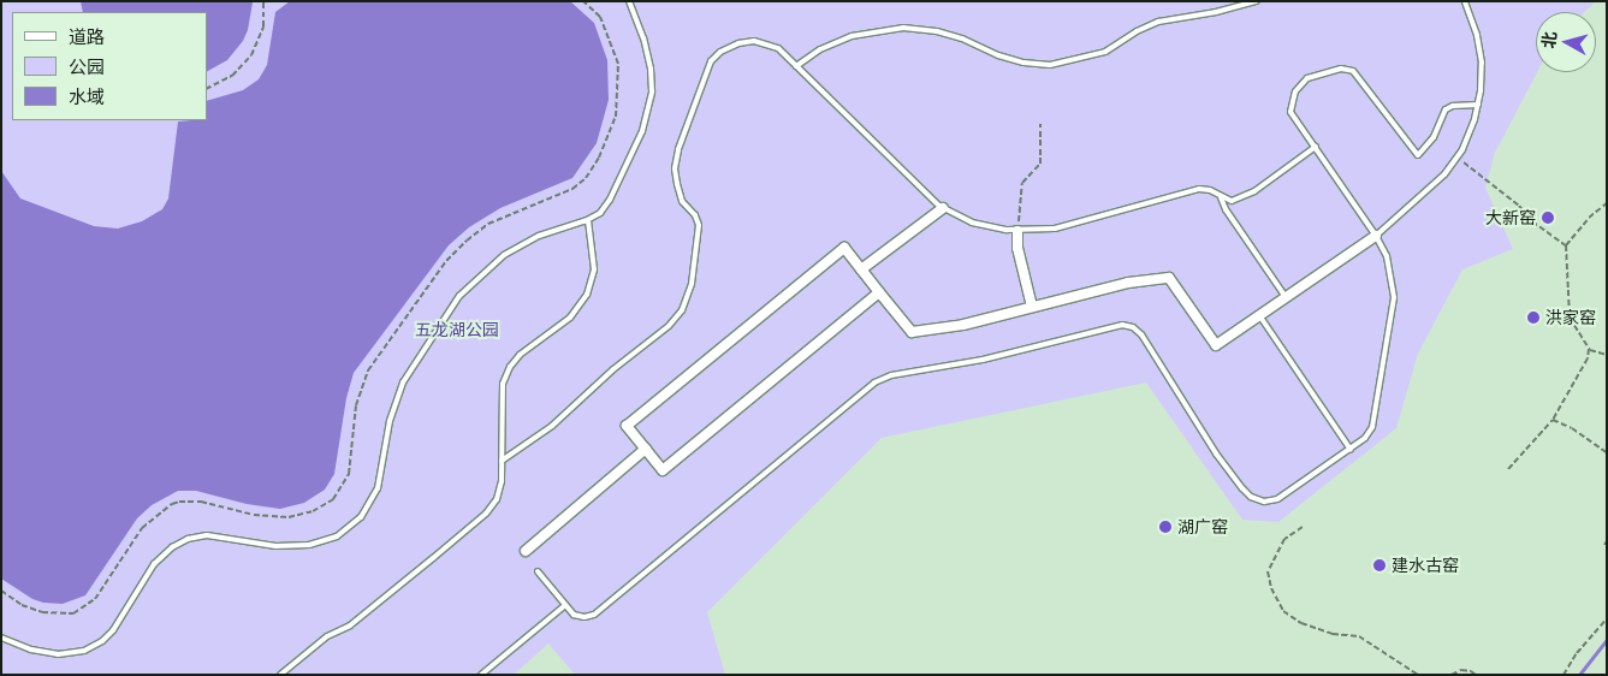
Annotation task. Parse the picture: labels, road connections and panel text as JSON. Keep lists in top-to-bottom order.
{
  "parks": ["五龙湖公园"],
  "places": [
    "大新窑",
    "洪家窑",
    "湖广窑",
    "建水古窑"
  ],
  "legend": ["道路", "公园", "水域"],
  "north": "left"
}
